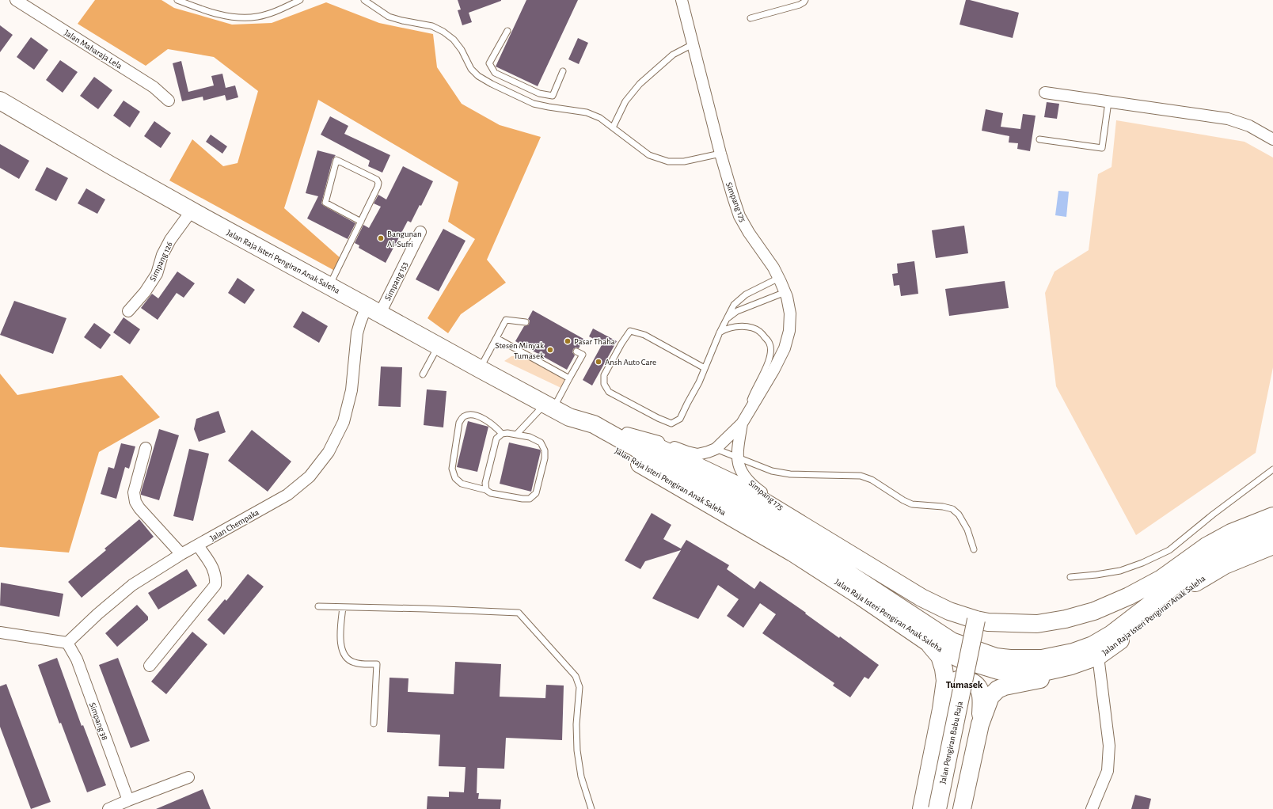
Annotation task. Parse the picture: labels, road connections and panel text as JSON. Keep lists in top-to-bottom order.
{
  "streets": {
    "main road": ["Jalan Raja Isteri Pengiran Anak Saleha", "Jalan Pengiran Babu Raja"],
    "street": [
      "Jalan Maharaja Lela",
      "Simpang 175",
      "Simpang 126",
      "Simpang 153",
      "Jalan Chempaka",
      "Simpang 38"
    ]
  },
  "crossings": [
    ["Simpang 126", "Jalan Raja Isteri Pengiran Anak Saleha"],
    ["Jalan Raja Isteri Pengiran Anak Saleha", "Simpang 153"],
    ["Jalan Raja Isteri Pengiran Anak Saleha", "Jalan Chempaka"],
    ["Simpang 153", "Jalan Chempaka"],
    ["Jalan Chempaka", "Simpang 38"]
  ],
  "districts": ["Tumasek"],
  "places": [
    "Bangunan Al-Sufri",
    "Pasar Thaha",
    "Stesen Minyak Tumasek",
    "Ansh Auto Care"
  ]
}
